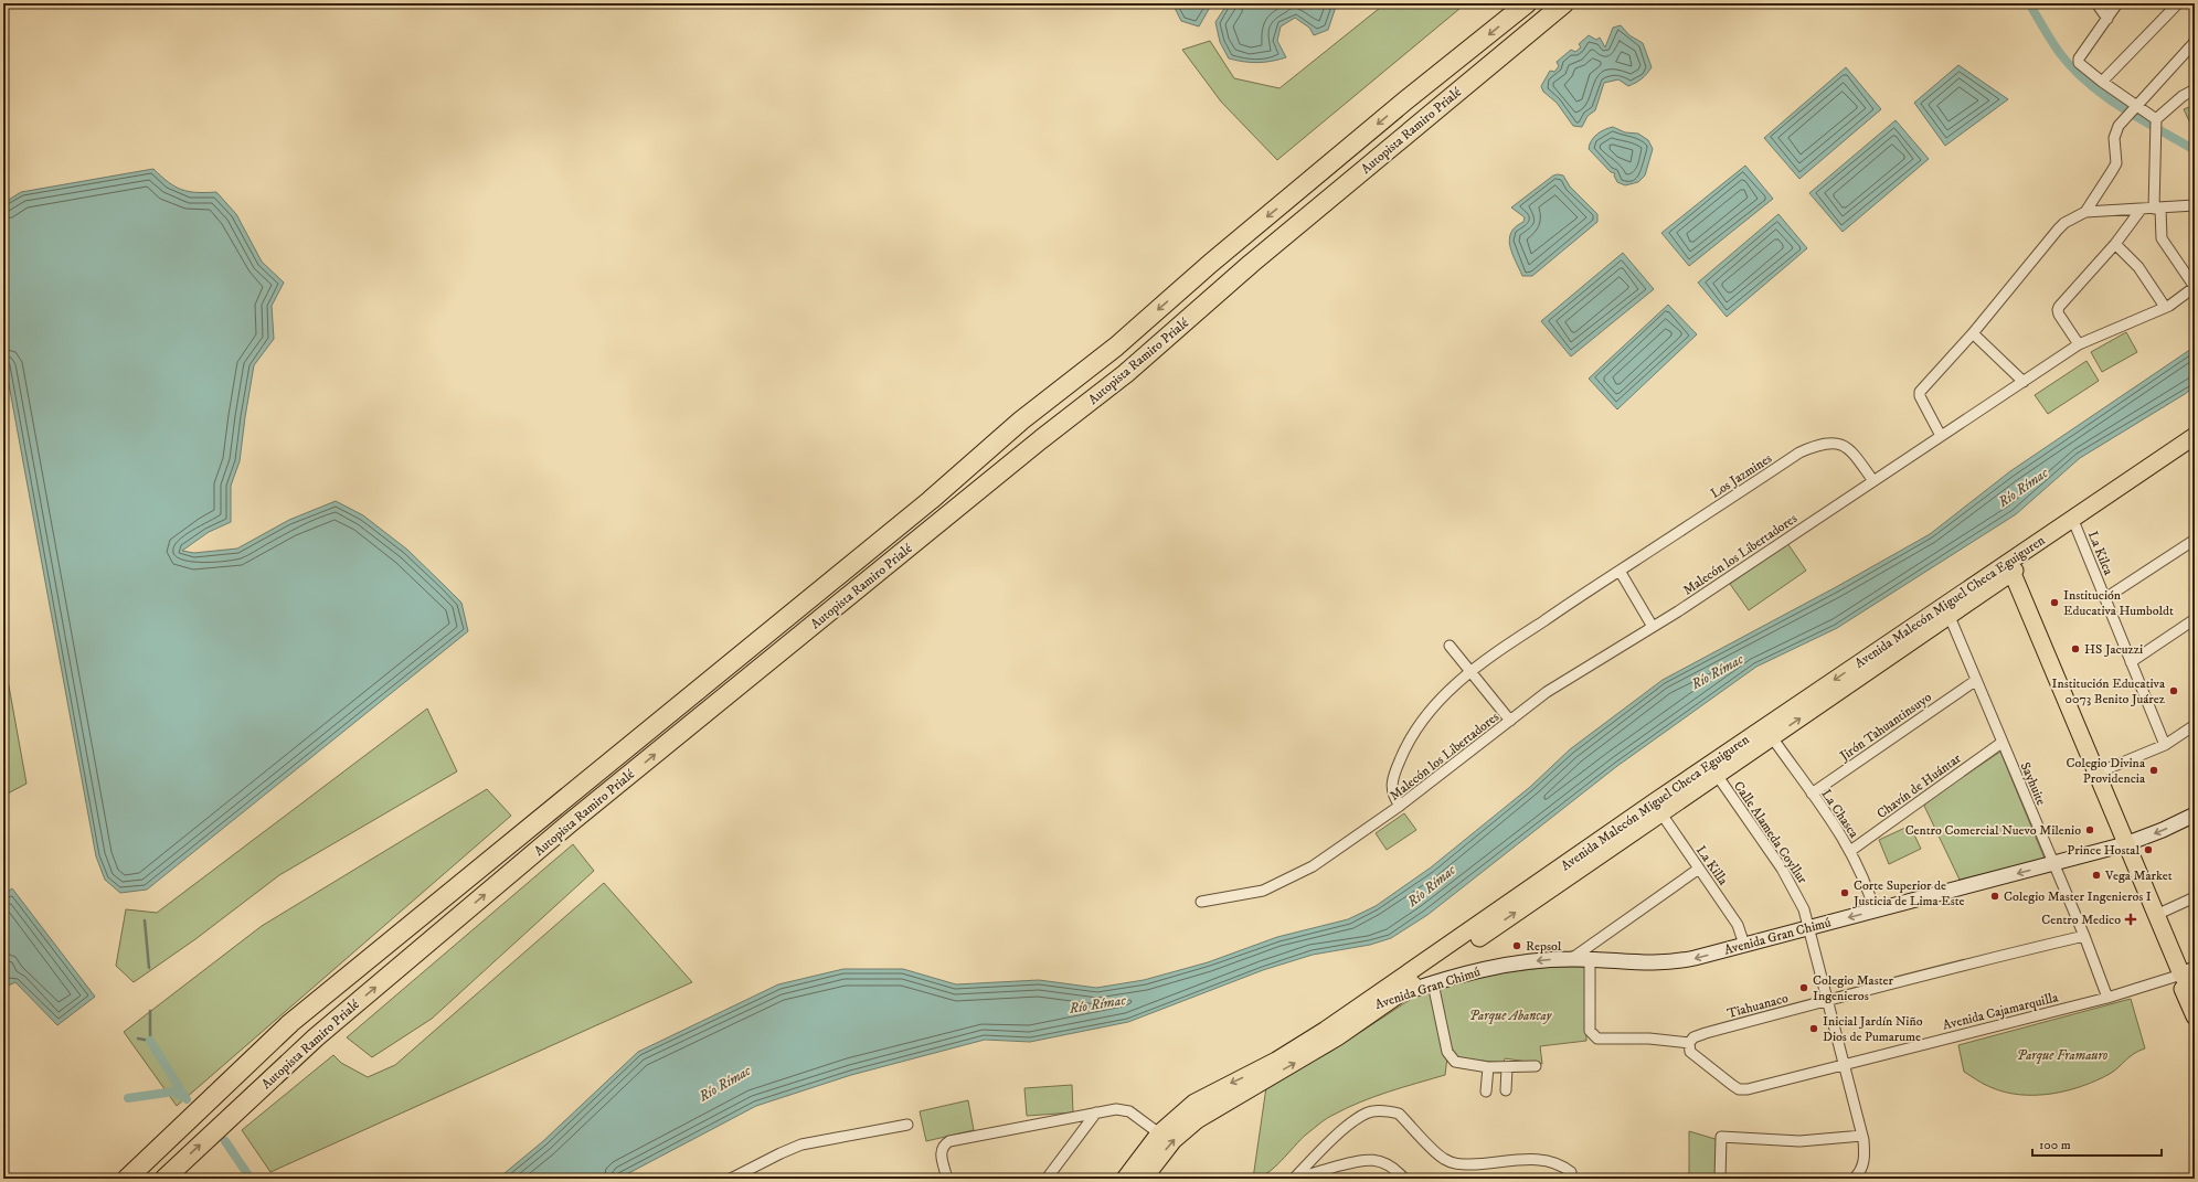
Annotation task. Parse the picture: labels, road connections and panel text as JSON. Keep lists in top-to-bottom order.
{
  "streets": {
    "highway": ["Autopista Ramiro Prialé"],
    "main road": ["Avenida Malecón Miguel Checa Eguiguren"],
    "street": [
      "Los Jazmines",
      "La Kilca",
      "Malecón los Libertadores",
      "Jirón Tahuantinsuyo",
      "Sayhuite",
      "Chavín de Huántar",
      "La Chasca",
      "Calle Alameda Coyllur",
      "La Killa",
      "Avenida Gran Chimú",
      "Tiahuanaco",
      "Avenida Cajamarquilla"
    ]
  },
  "crossings": [
    ["Los Jazmines", "Malecón los Libertadores"],
    ["La Kilca", "Avenida Malecón Miguel Checa Eguiguren"],
    ["Avenida Malecón Miguel Checa Eguiguren", "Sayhuite"],
    ["Avenida Malecón Miguel Checa Eguiguren", "La Chasca"],
    ["Avenida Malecón Miguel Checa Eguiguren", "Calle Alameda Coyllur"],
    ["Avenida Malecón Miguel Checa Eguiguren", "La Killa"],
    ["Avenida Malecón Miguel Checa Eguiguren", "Avenida Gran Chimú"],
    ["Jirón Tahuantinsuyo", "Sayhuite"],
    ["Jirón Tahuantinsuyo", "La Chasca"],
    ["Sayhuite", "Chavín de Huántar"],
    ["Sayhuite", "Avenida Gran Chimú"],
    ["Sayhuite", "Tiahuanaco"],
    ["Sayhuite", "Avenida Cajamarquilla"],
    ["Chavín de Huántar", "La Chasca"],
    ["La Chasca", "Avenida Gran Chimú"],
    ["Calle Alameda Coyllur", "Avenida Gran Chimú"],
    ["Calle Alameda Coyllur", "Tiahuanaco"],
    ["Calle Alameda Coyllur", "Avenida Cajamarquilla"],
    ["La Killa", "Avenida Gran Chimú"],
    ["Tiahuanaco", "Avenida Cajamarquilla"]
  ],
  "water": ["Río Rímac"],
  "parks": ["Parque Abancay", "Parque Framauro"],
  "places": {
    "other": [
      "Institución Educativa Humboldt",
      "HS Jacuzzi",
      "Institución Educativa 0073 Benito Juárez",
      "Colegio Divina Providencia",
      "Centro Comercial Nuevo Milenio",
      "Prince Hostal",
      "Vega Market",
      "Corte Superior de Justicia de Lima Este",
      "Colegio Master Ingenieros I",
      "Repsol",
      "Colegio Master Ingenieros",
      "Inicial Jardín Niño Dios de Pumarume"
    ],
    "health": ["Centro Medico"]
  },
  "scale_bar": "100 m"
}
